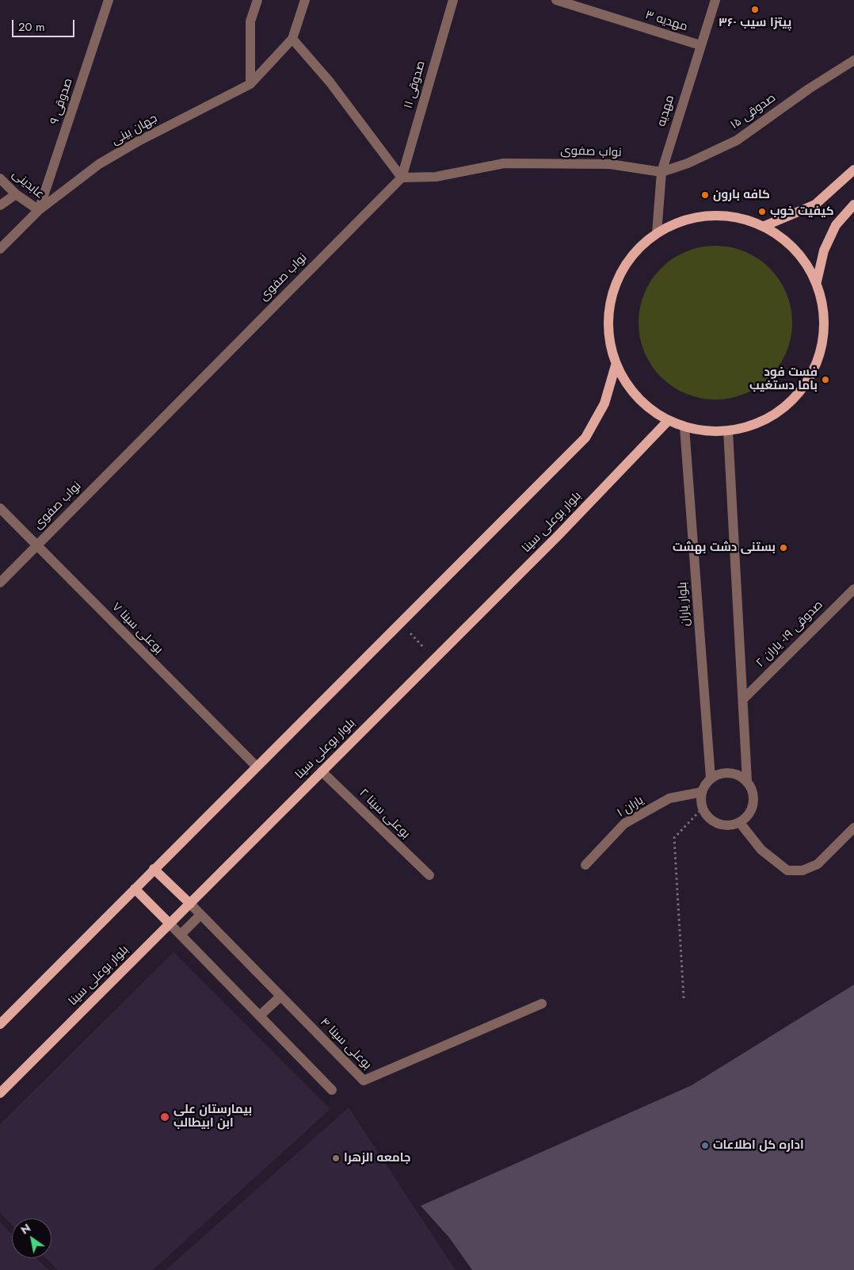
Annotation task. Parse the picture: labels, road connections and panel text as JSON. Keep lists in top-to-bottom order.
{
  "streets": {
    "main road": ["بلوار بوعلی سینا"],
    "street": [
      "مهدیه ۳",
      "صدوقی ۱۱",
      "صدوقی ۹",
      "مهدیه",
      "صدوقی ۱۵",
      "جهان بینی",
      "نواب صفوی",
      "عابدینی",
      "بلوار یاران",
      "بوعلی سینا ۷",
      "صدوقی ۱۹- یاران ۲",
      "یاران ۱",
      "بوعلی سینا ۲",
      "بوعلی سینا ۴"
    ]
  },
  "crossings": [
    ["مهدیه ۳", "مهدیه"],
    ["صدوقی ۱۱", "نواب صفوی"],
    ["صدوقی ۹", "جهان بینی"],
    ["صدوقی ۹", "عابدینی"],
    ["مهدیه", "صدوقی ۱۵"],
    ["مهدیه", "نواب صفوی"],
    ["صدوقی ۱۵", "نواب صفوی"],
    ["جهان بینی", "عابدینی"],
    ["نواب صفوی", "بوعلی سینا ۷"],
    ["بلوار بوعلی سینا", "بوعلی سینا ۲"],
    ["بلوار بوعلی سینا", "بوعلی سینا ۴"],
    ["بلوار یاران", "یاران ۱"]
  ],
  "places": [
    "پیتزا سیب ۳۶۰",
    "کافه بارون",
    "کیفیت خوب",
    "فست فود باما دستغیب",
    "بستنی دشت بهشت",
    "بیمارستان علی ابن ابیطالب",
    "اداره کل اطلاعات",
    "جامعه الزهرا"
  ],
  "scale_bar": "20 m",
  "north": "top left"
}
